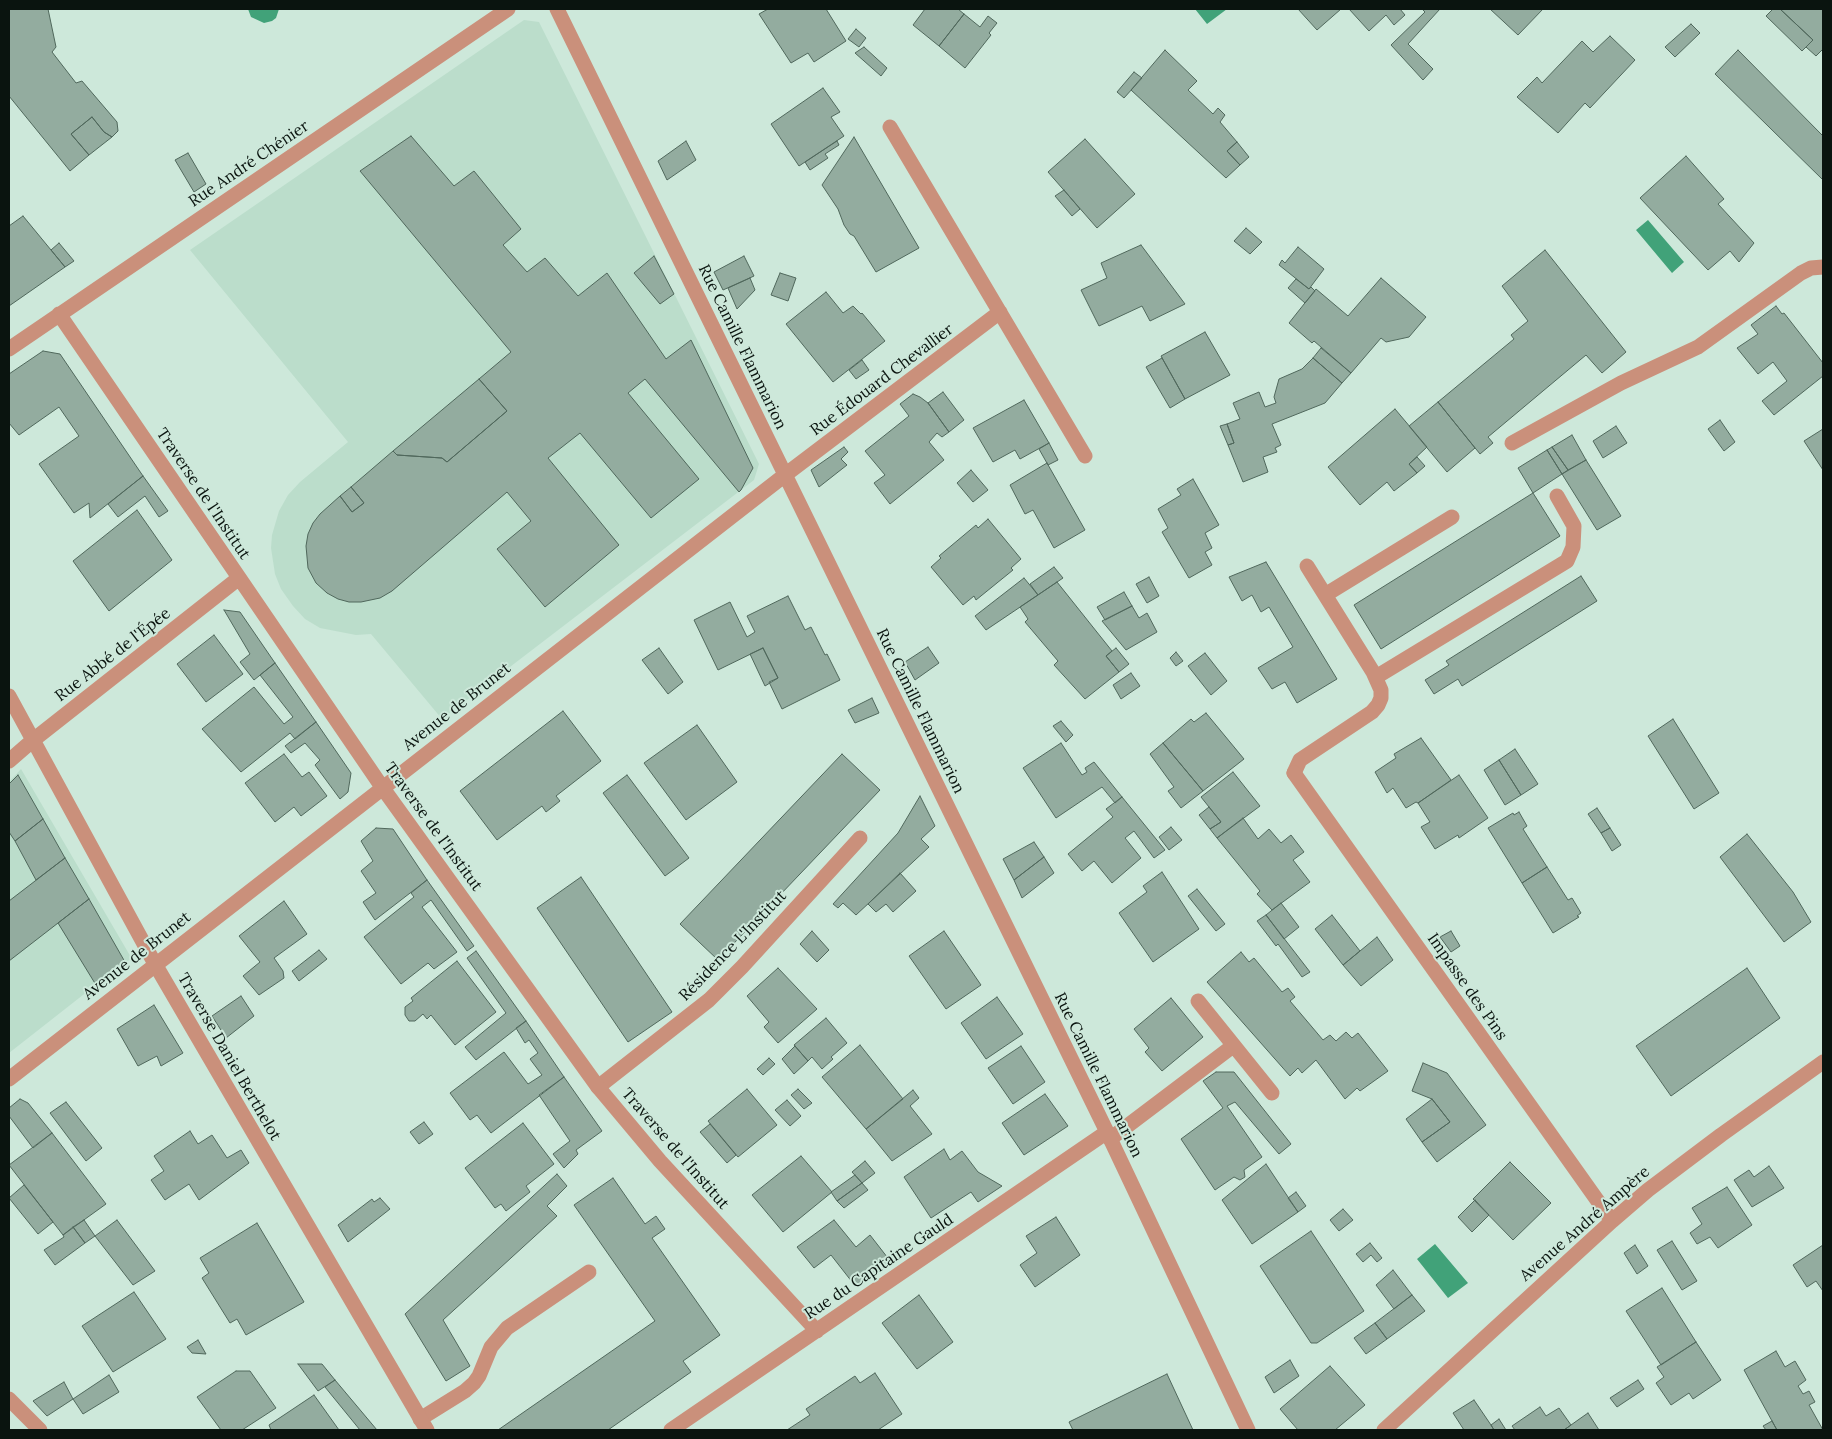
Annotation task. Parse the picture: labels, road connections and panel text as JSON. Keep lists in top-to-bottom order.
{
  "streets": {
    "street": [
      "Rue André Chénier",
      "Rue Camille Flammarion",
      "Rue Édouard Chevallier",
      "Traverse de l'Institut",
      "Rue Abbé de l'Épée",
      "Avenue de Brunet",
      "Résidence L'Institut",
      "Impasse des Pins",
      "Traverse Daniel Berthelot",
      "Avenue André Ampère",
      "Rue du Capitaine Gauld"
    ]
  },
  "crossings": [
    ["Rue André Chénier", "Traverse de l'Institut"],
    ["Rue Camille Flammarion", "Rue Édouard Chevallier"],
    ["Rue Camille Flammarion", "Avenue de Brunet"],
    ["Rue Camille Flammarion", "Rue du Capitaine Gauld"],
    ["Rue Édouard Chevallier", "Avenue de Brunet"],
    ["Traverse de l'Institut", "Rue Abbé de l'Épée"],
    ["Traverse de l'Institut", "Avenue de Brunet"],
    ["Traverse de l'Institut", "Résidence L'Institut"],
    ["Traverse de l'Institut", "Rue du Capitaine Gauld"],
    ["Rue Abbé de l'Épée", "Traverse Daniel Berthelot"],
    ["Avenue de Brunet", "Traverse Daniel Berthelot"],
    ["Impasse des Pins", "Avenue André Ampère"]
  ]
}
